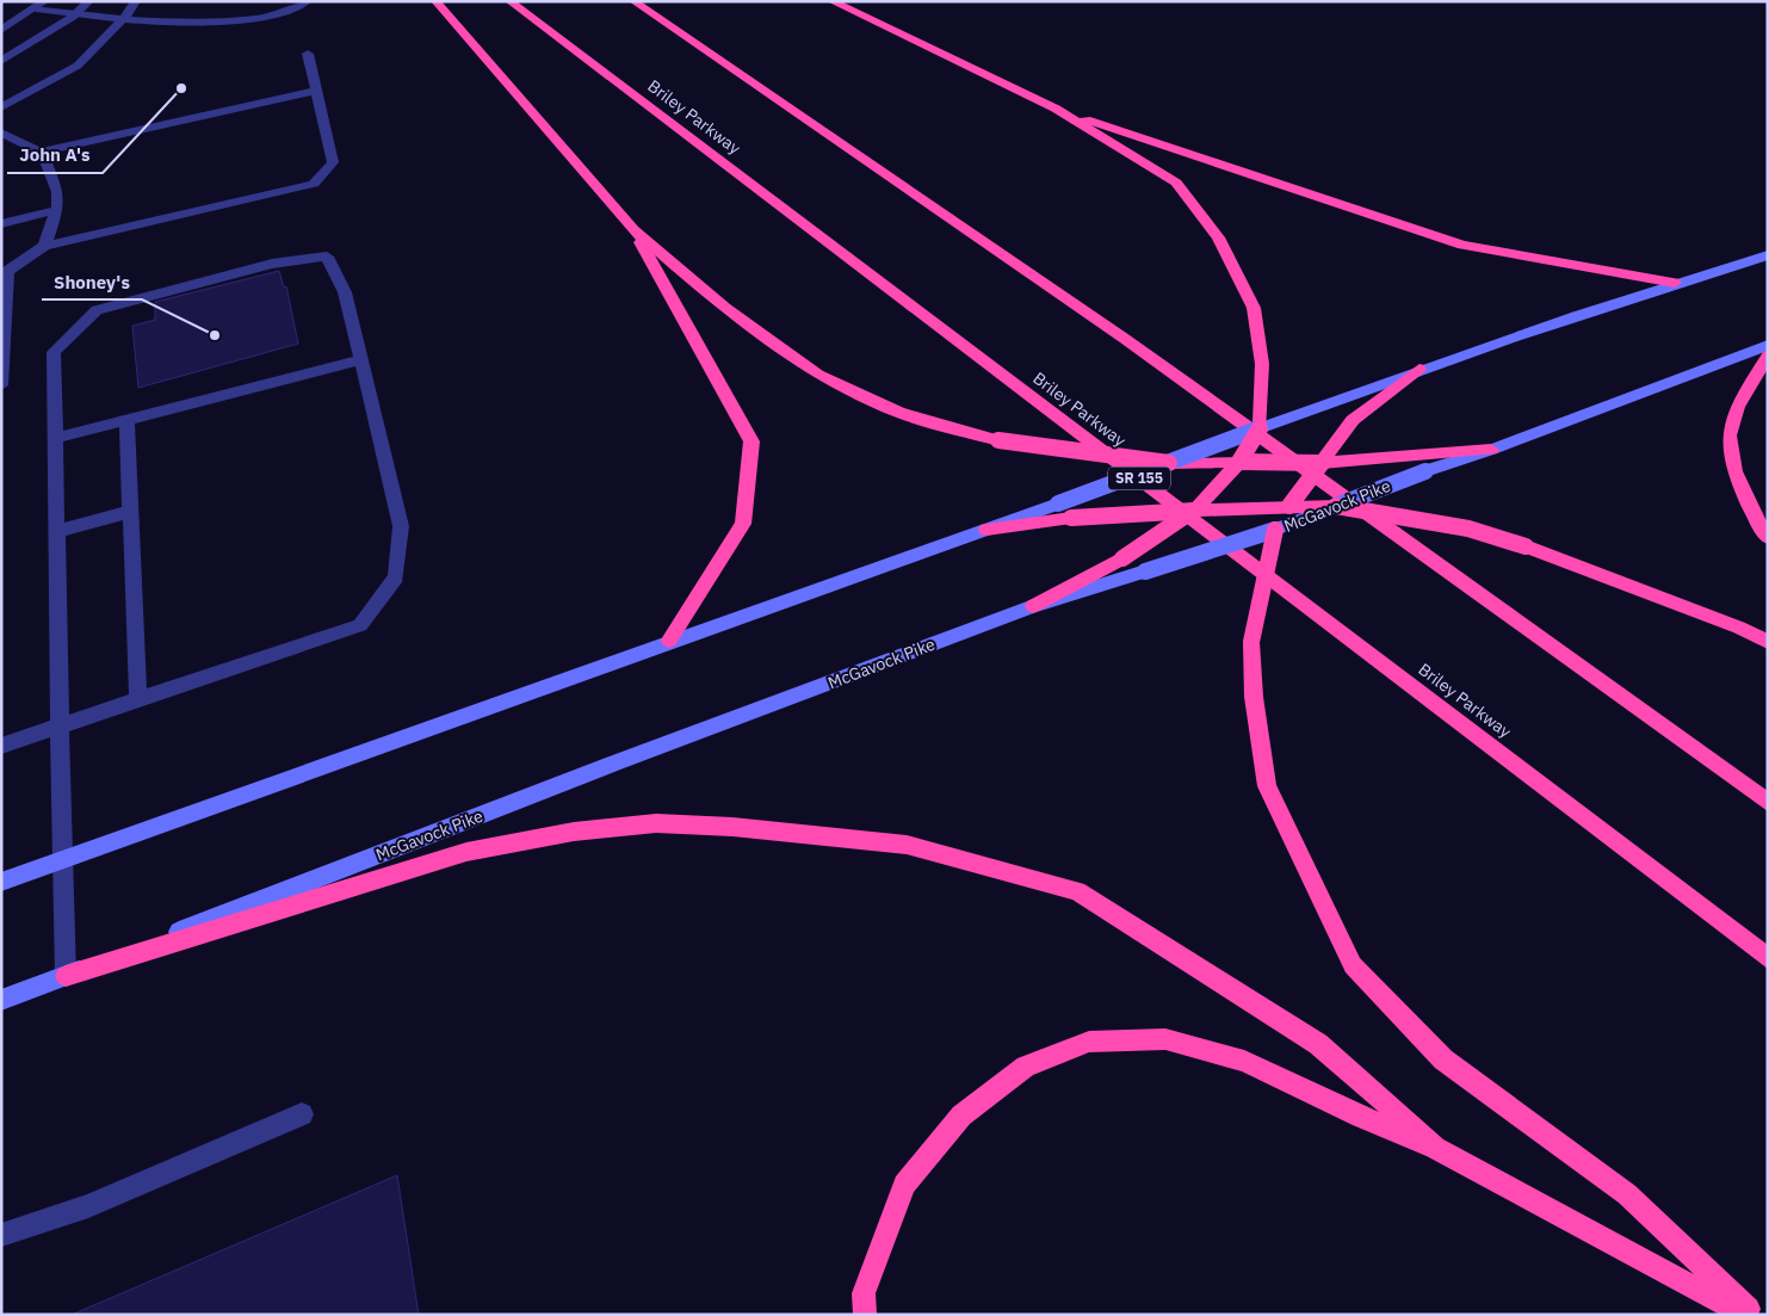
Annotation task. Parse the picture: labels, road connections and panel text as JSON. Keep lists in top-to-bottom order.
{
  "streets": {
    "highway": ["Briley Parkway", "SR 155"],
    "street": ["McGavock Pike"]
  },
  "places": ["John A's", "Shoney's"]
}
